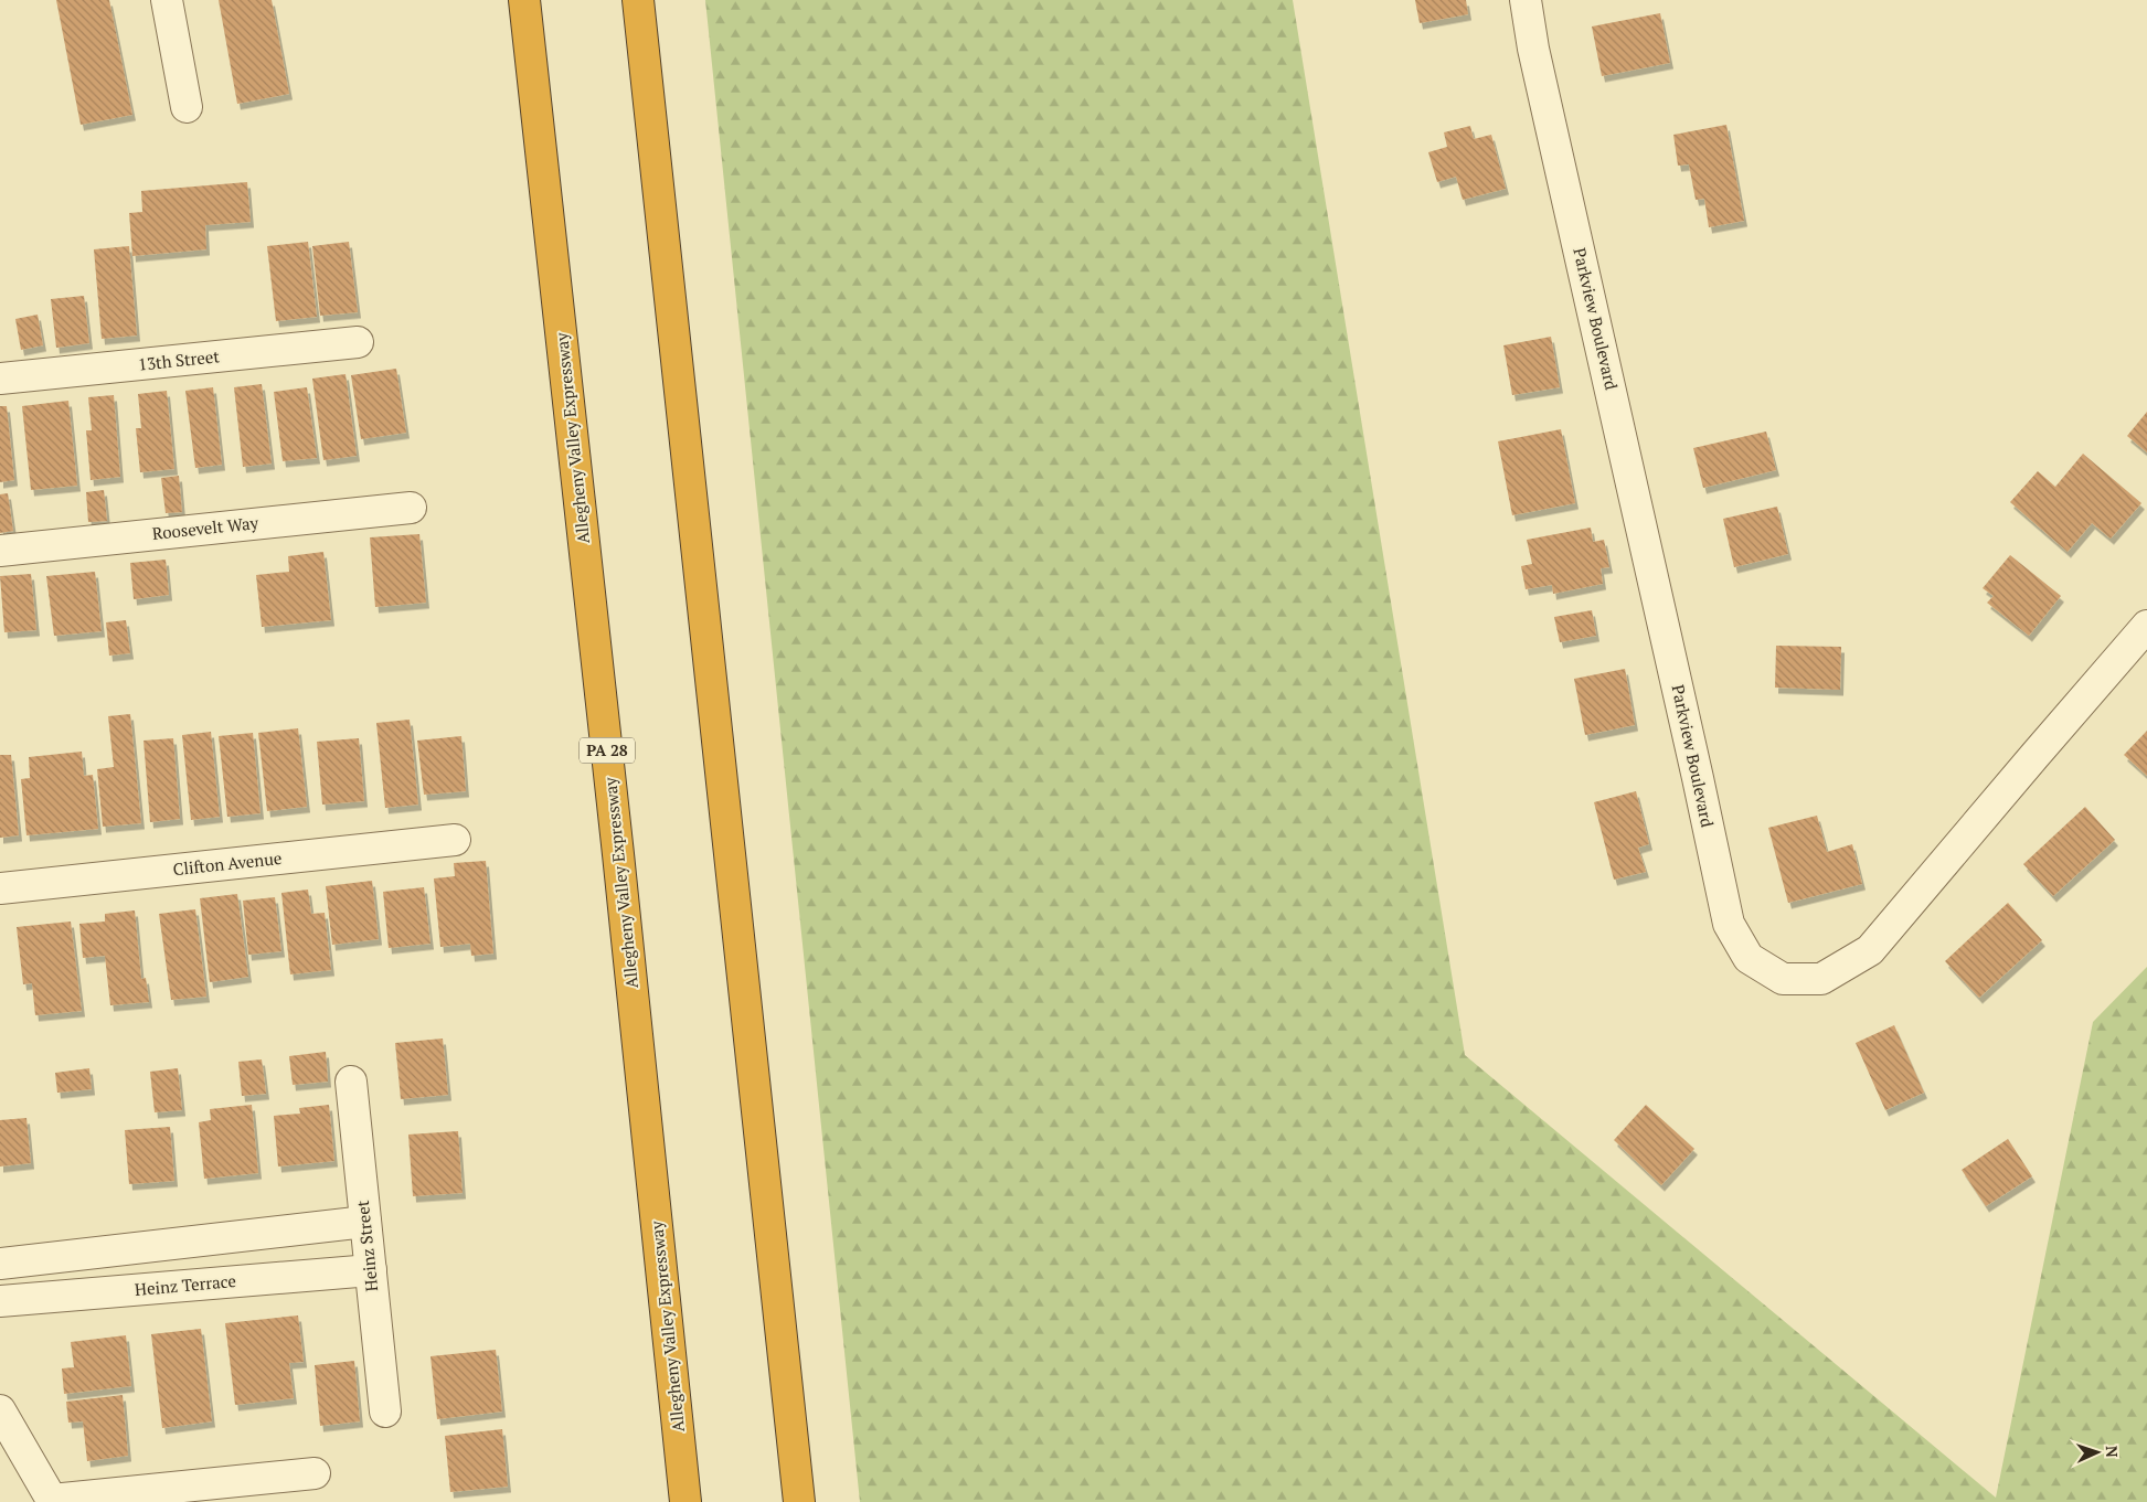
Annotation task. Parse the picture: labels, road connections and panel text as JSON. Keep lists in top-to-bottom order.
{
  "streets": {
    "highway": ["Allegheny Valley Expressway", "PA 28"],
    "street": [
      "Parkview Boulevard",
      "13th Street",
      "Roosevelt Way",
      "Clifton Avenue",
      "Heinz Street",
      "Heinz Terrace"
    ]
  },
  "crossings": [
    ["Heinz Street", "Heinz Terrace"]
  ],
  "north": "right"
}
